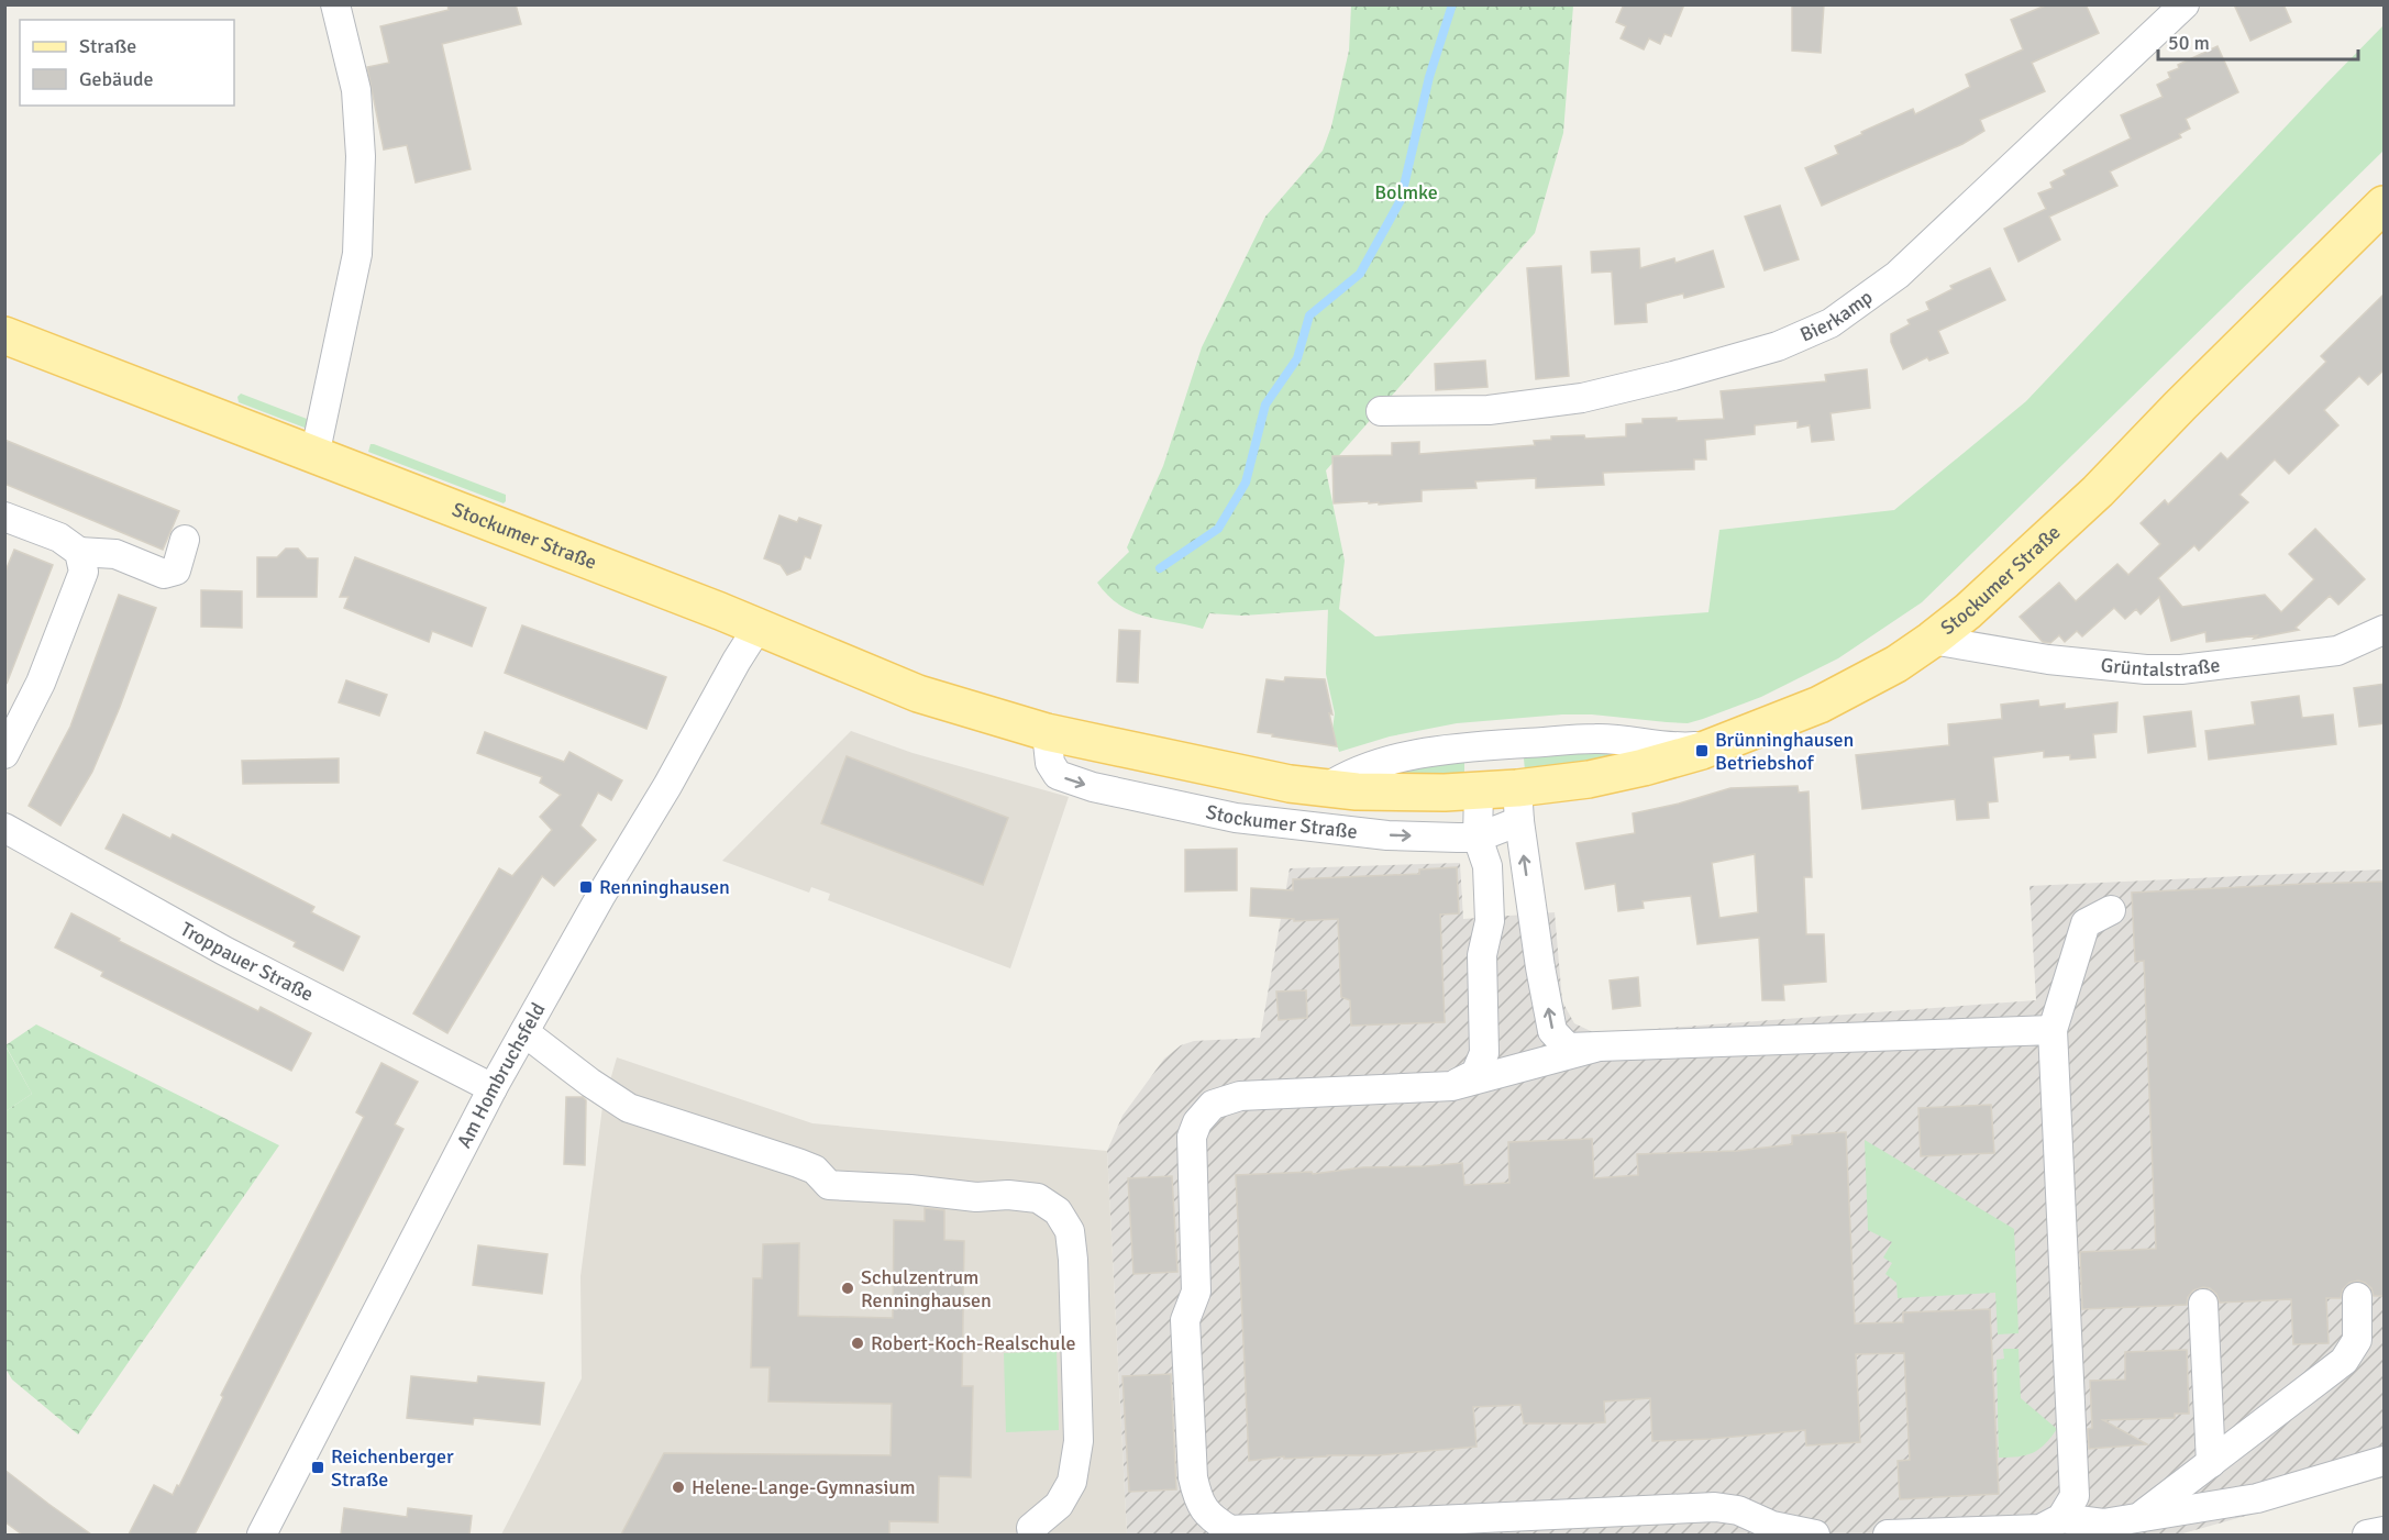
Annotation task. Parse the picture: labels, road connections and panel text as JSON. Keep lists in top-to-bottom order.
{
  "streets": {
    "main road": ["Stockumer Straße"],
    "street": [
      "Bierkamp",
      "Grüntalstraße",
      "Troppauer Straße",
      "Am Hombruchsfeld"
    ]
  },
  "crossings": [
    ["Stockumer Straße", "Grüntalstraße"],
    ["Stockumer Straße", "Am Hombruchsfeld"],
    ["Troppauer Straße", "Am Hombruchsfeld"]
  ],
  "parks": ["Bolmke"],
  "places": {
    "transit": ["Brünninghausen Betriebshof", "Renninghausen", "Reichenberger Straße"],
    "other": ["Schulzentrum Renninghausen", "Robert-Koch-Realschule", "Helene-Lange-Gymnasium"]
  },
  "legend": ["Straße", "Gebäude"],
  "scale_bar": "50 m"
}
